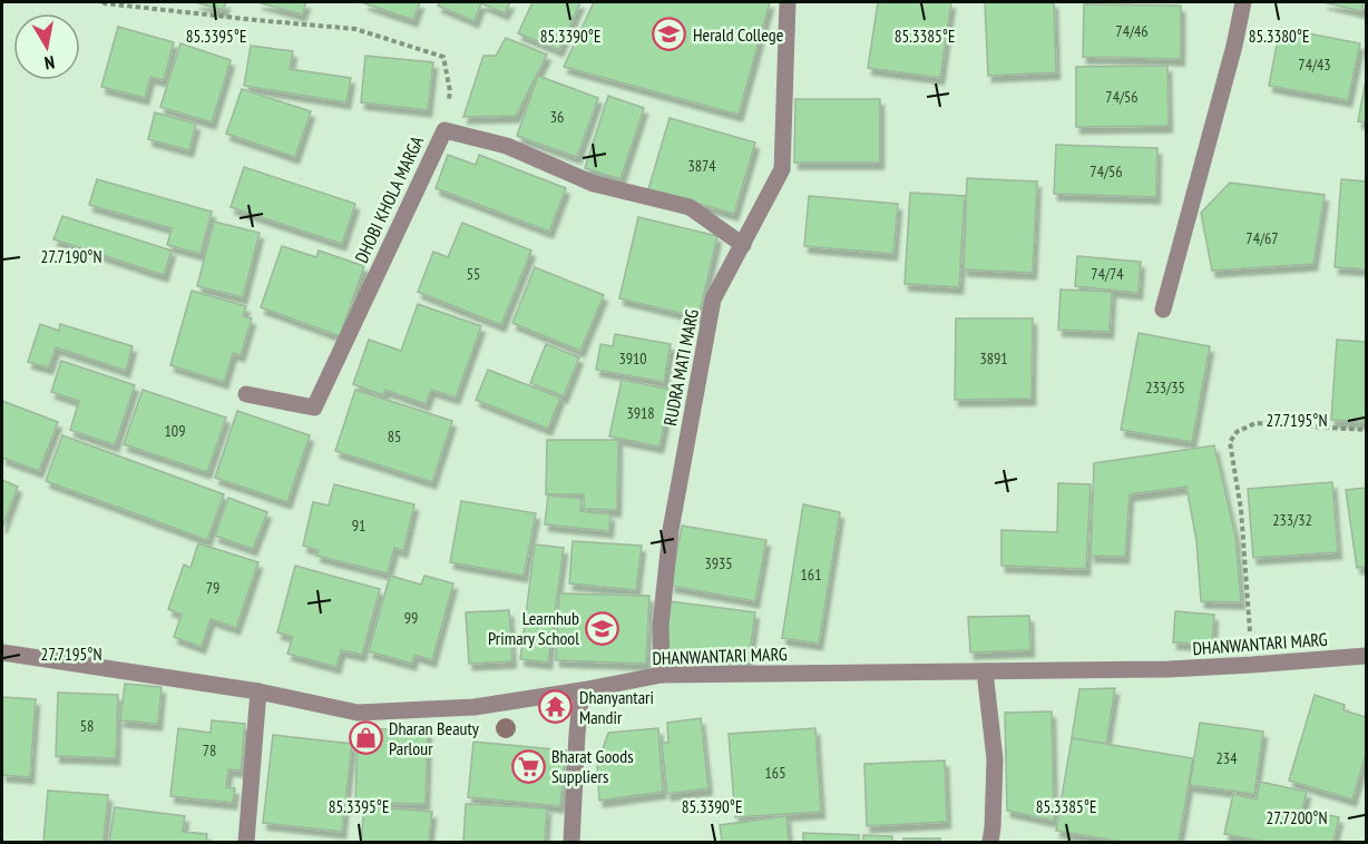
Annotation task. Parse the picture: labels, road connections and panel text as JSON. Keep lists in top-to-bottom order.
{
  "streets": {
    "street": ["DHOBI KHOLA MARGA", "RUDRA MATI MARG", "DHANWANTARI MARG"]
  },
  "crossings": [
    ["DHOBI KHOLA MARGA", "RUDRA MATI MARG"],
    ["RUDRA MATI MARG", "DHANWANTARI MARG"]
  ],
  "places": {
    "school or university": ["Herald College", "Learnhub Primary School"],
    "temple": ["Dhanyantari Mandir"],
    "shop": ["Dharan Beauty Parlour"],
    "supermarket": ["Bharat Goods Suppliers"]
  },
  "house_numbers": [
    "74/46",
    "74/43",
    "74/56",
    "36",
    "3874",
    "74/56",
    "74/67",
    "55",
    "74/74",
    "3910",
    "3891",
    "233/35",
    "3918",
    "109",
    "85",
    "233/32",
    "91",
    "3935",
    "161",
    "79",
    "99",
    "58",
    "78",
    "234",
    "165"
  ],
  "north": "bottom",
  "coordinates": [
    "85.3395°E",
    "85.3390°E",
    "85.3385°E",
    "85.3380°E",
    "27.7190°N",
    "27.7195°N",
    "27.7200°N"
  ]
}
